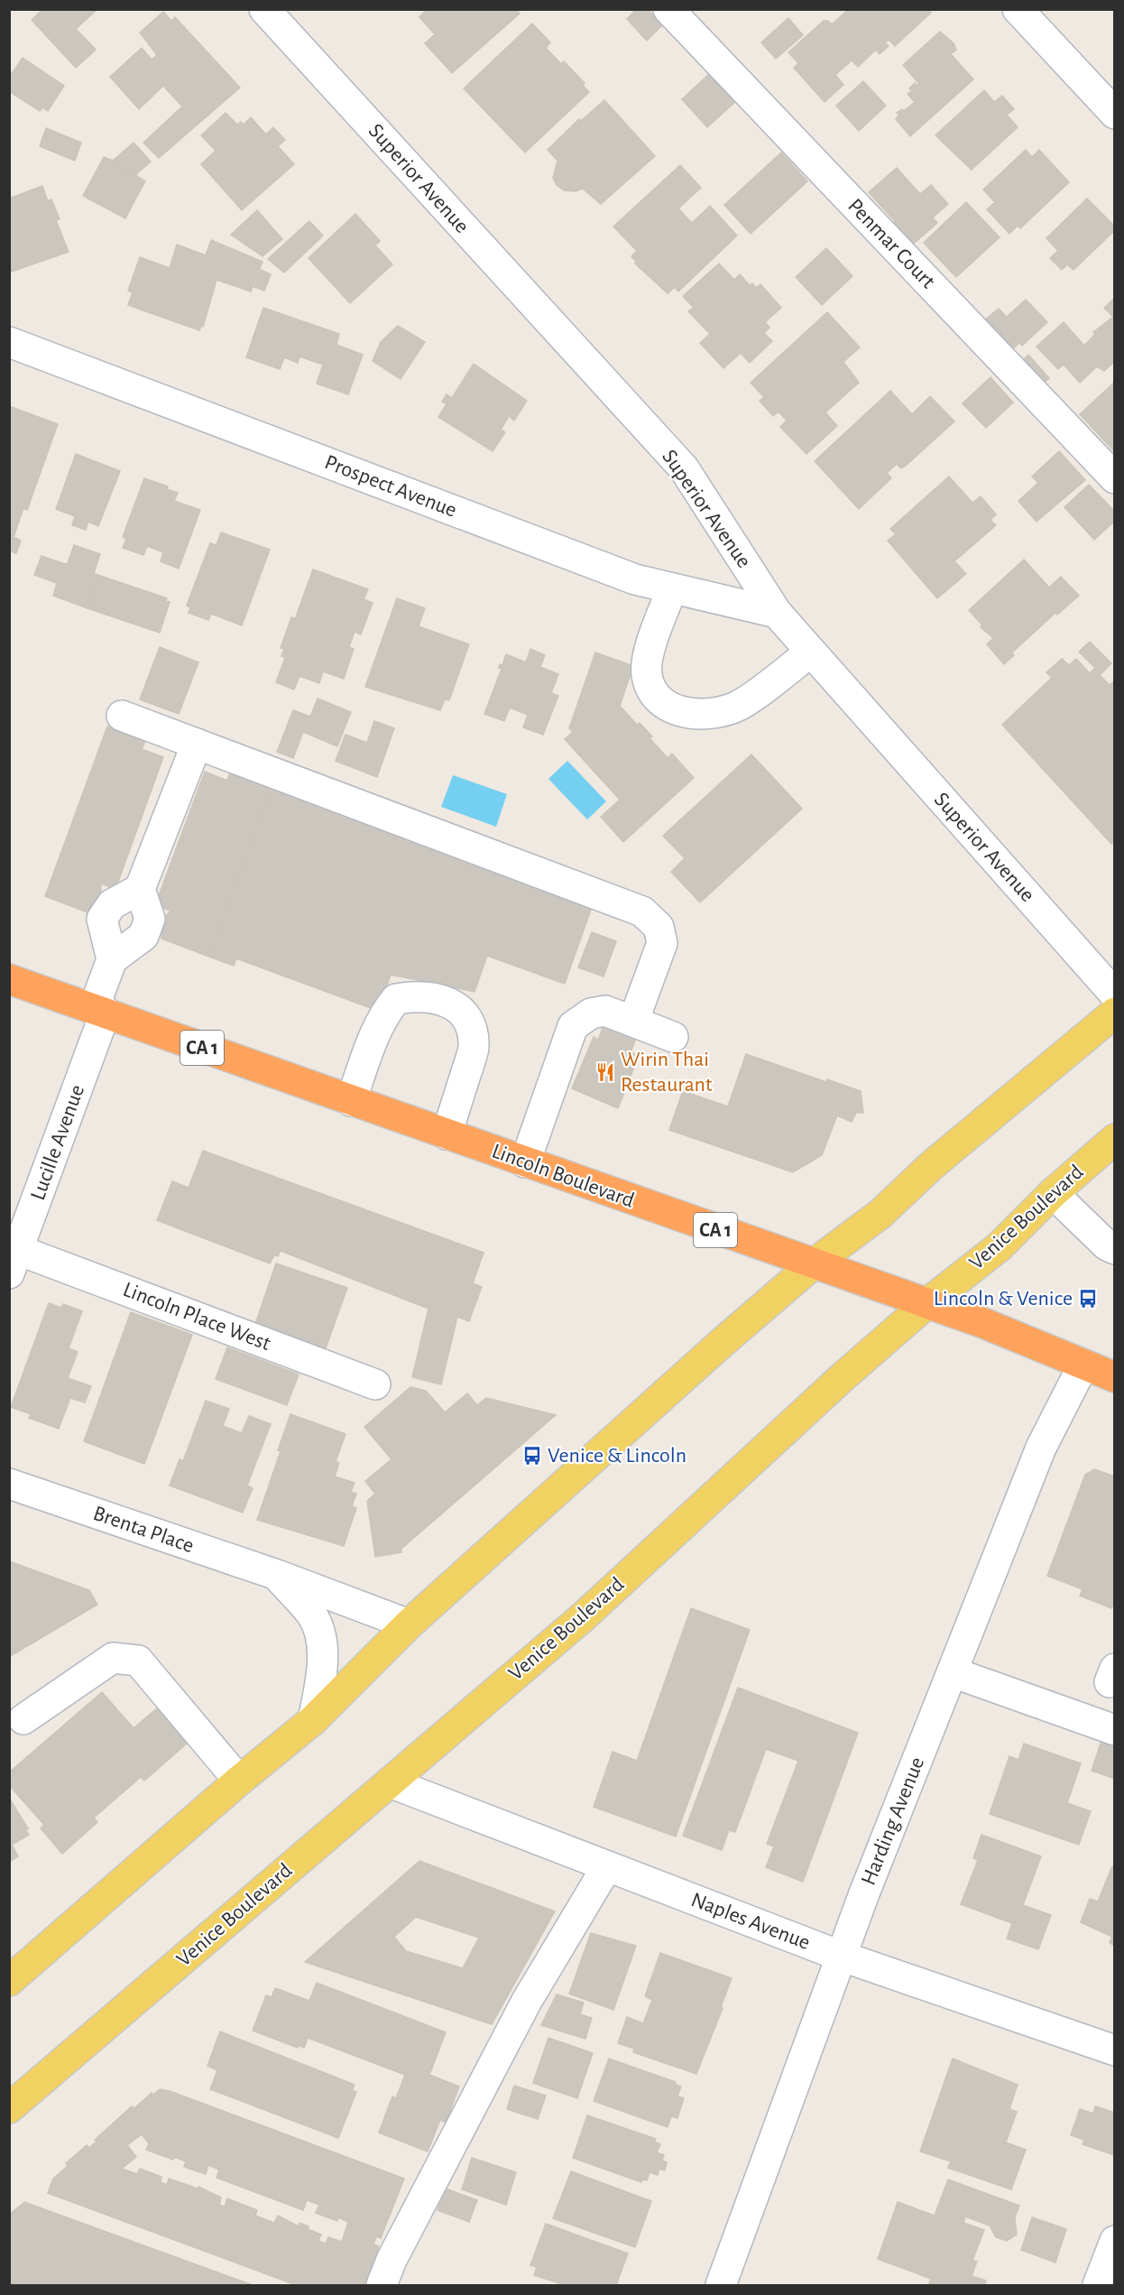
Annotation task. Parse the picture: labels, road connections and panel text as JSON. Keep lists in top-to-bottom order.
{
  "streets": {
    "highway": ["CA 1", "Lincoln Boulevard"],
    "main road": ["Venice Boulevard"],
    "street": [
      "Superior Avenue",
      "Penmar Court",
      "Prospect Avenue",
      "Lucille Avenue",
      "Lincoln Place West",
      "Brenta Place",
      "Harding Avenue",
      "Naples Avenue"
    ]
  },
  "crossings": [
    ["Superior Avenue", "Prospect Avenue"],
    ["Lucille Avenue", "Lincoln Boulevard"],
    ["Lucille Avenue", "Lincoln Place West"],
    ["Lincoln Boulevard", "Venice Boulevard"],
    ["Lincoln Boulevard", "Harding Avenue"],
    ["Venice Boulevard", "Naples Avenue"],
    ["Harding Avenue", "Naples Avenue"]
  ],
  "places": {
    "restaurant": ["Wirin Thai Restaurant"],
    "bus stop": ["Lincoln & Venice", "Venice & Lincoln"]
  }
}
